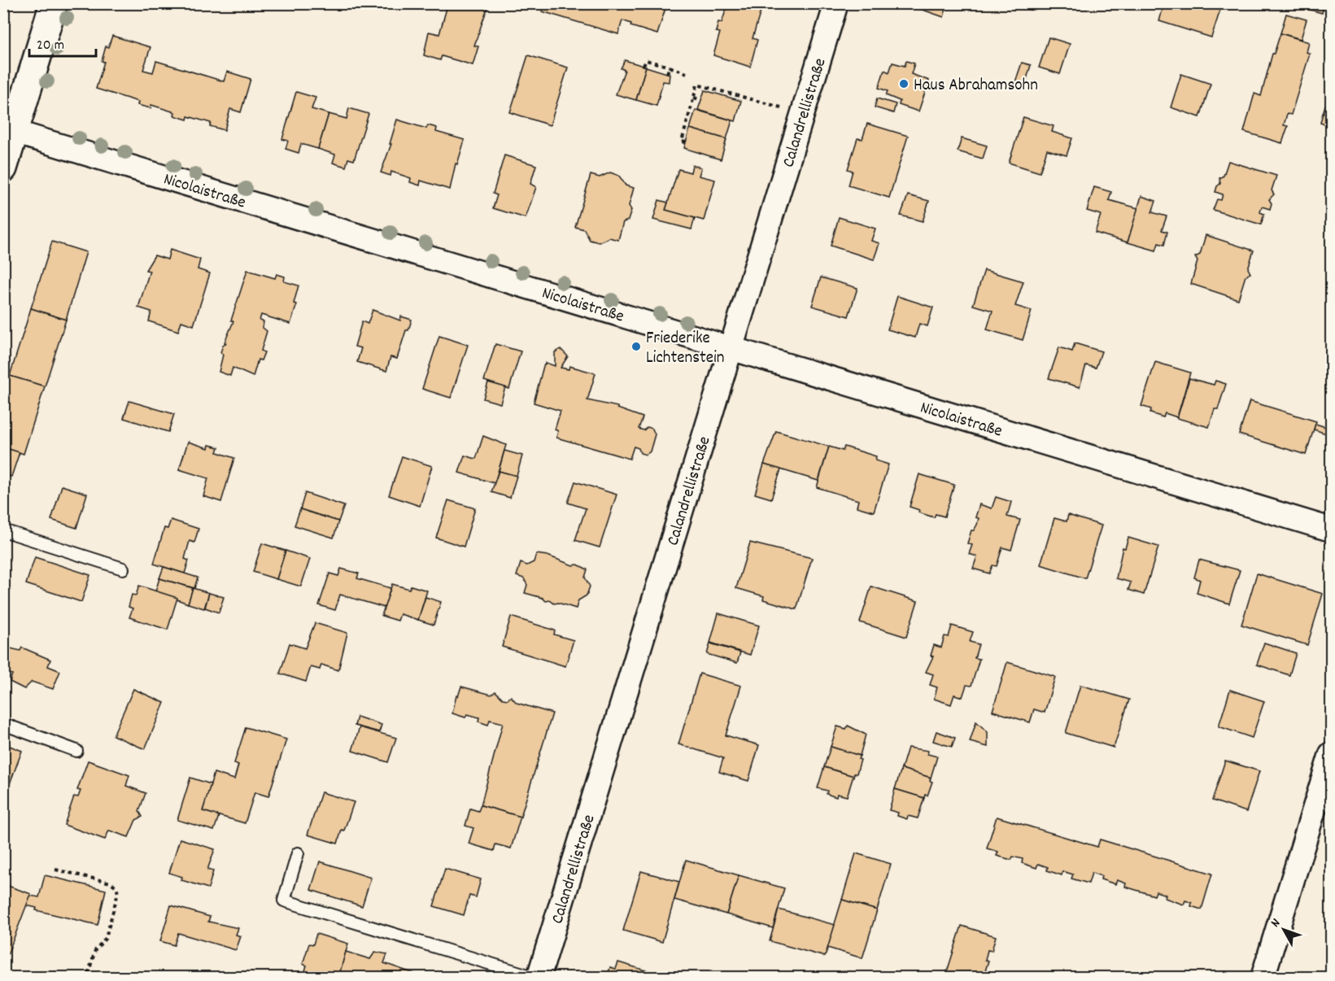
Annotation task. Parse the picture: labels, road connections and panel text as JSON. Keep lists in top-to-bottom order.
{
  "streets": {
    "street": ["Calandrellistraße", "Nicolaistraße"]
  },
  "crossings": [
    ["Calandrellistraße", "Nicolaistraße"]
  ],
  "places": ["Haus Abrahamsohn", "Friederike Lichtenstein"],
  "scale_bar": "20 m",
  "north": "top left"
}
